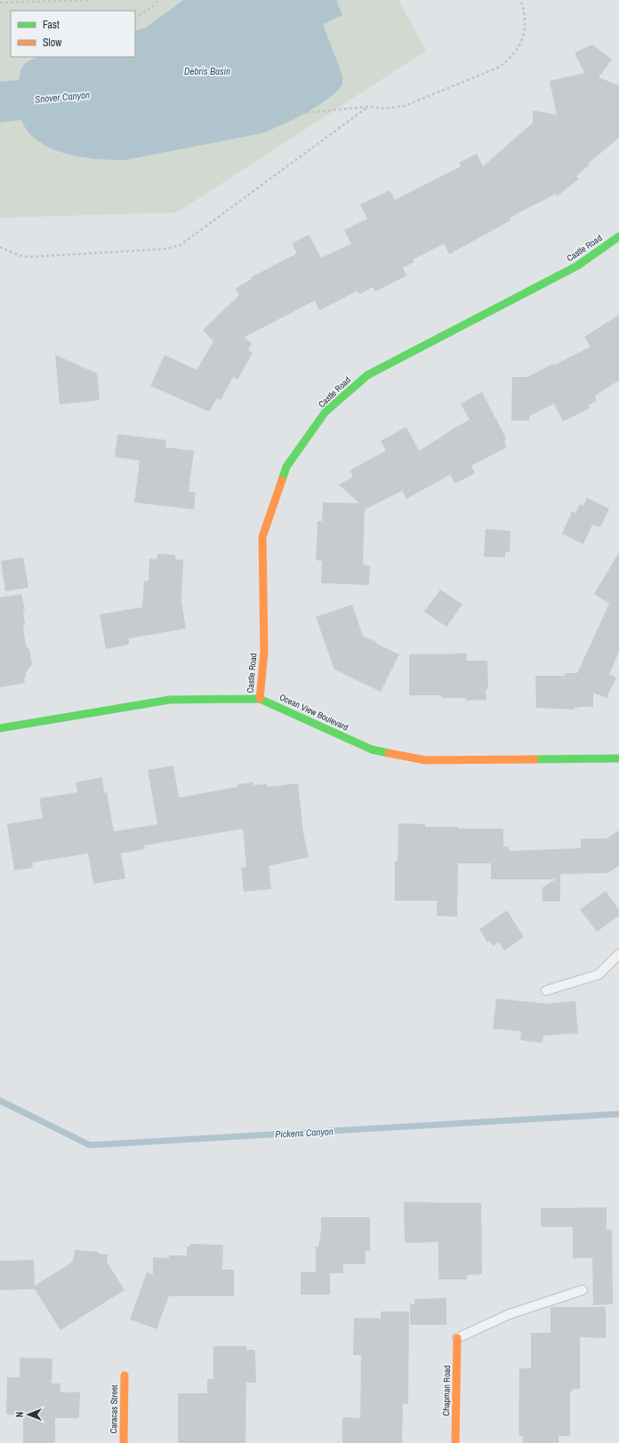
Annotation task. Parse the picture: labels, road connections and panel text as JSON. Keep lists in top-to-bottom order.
{
  "streets": {
    "street": [
      "Castle Road",
      "Ocean View Boulevard",
      "Chapman Road",
      "Caracas Street"
    ]
  },
  "crossings": [
    ["Castle Road", "Ocean View Boulevard"]
  ],
  "water": ["Debris Basin", "Snover Canyon", "Pickens Canyon"],
  "legend": ["Fast", "Slow"],
  "north": "left"
}
